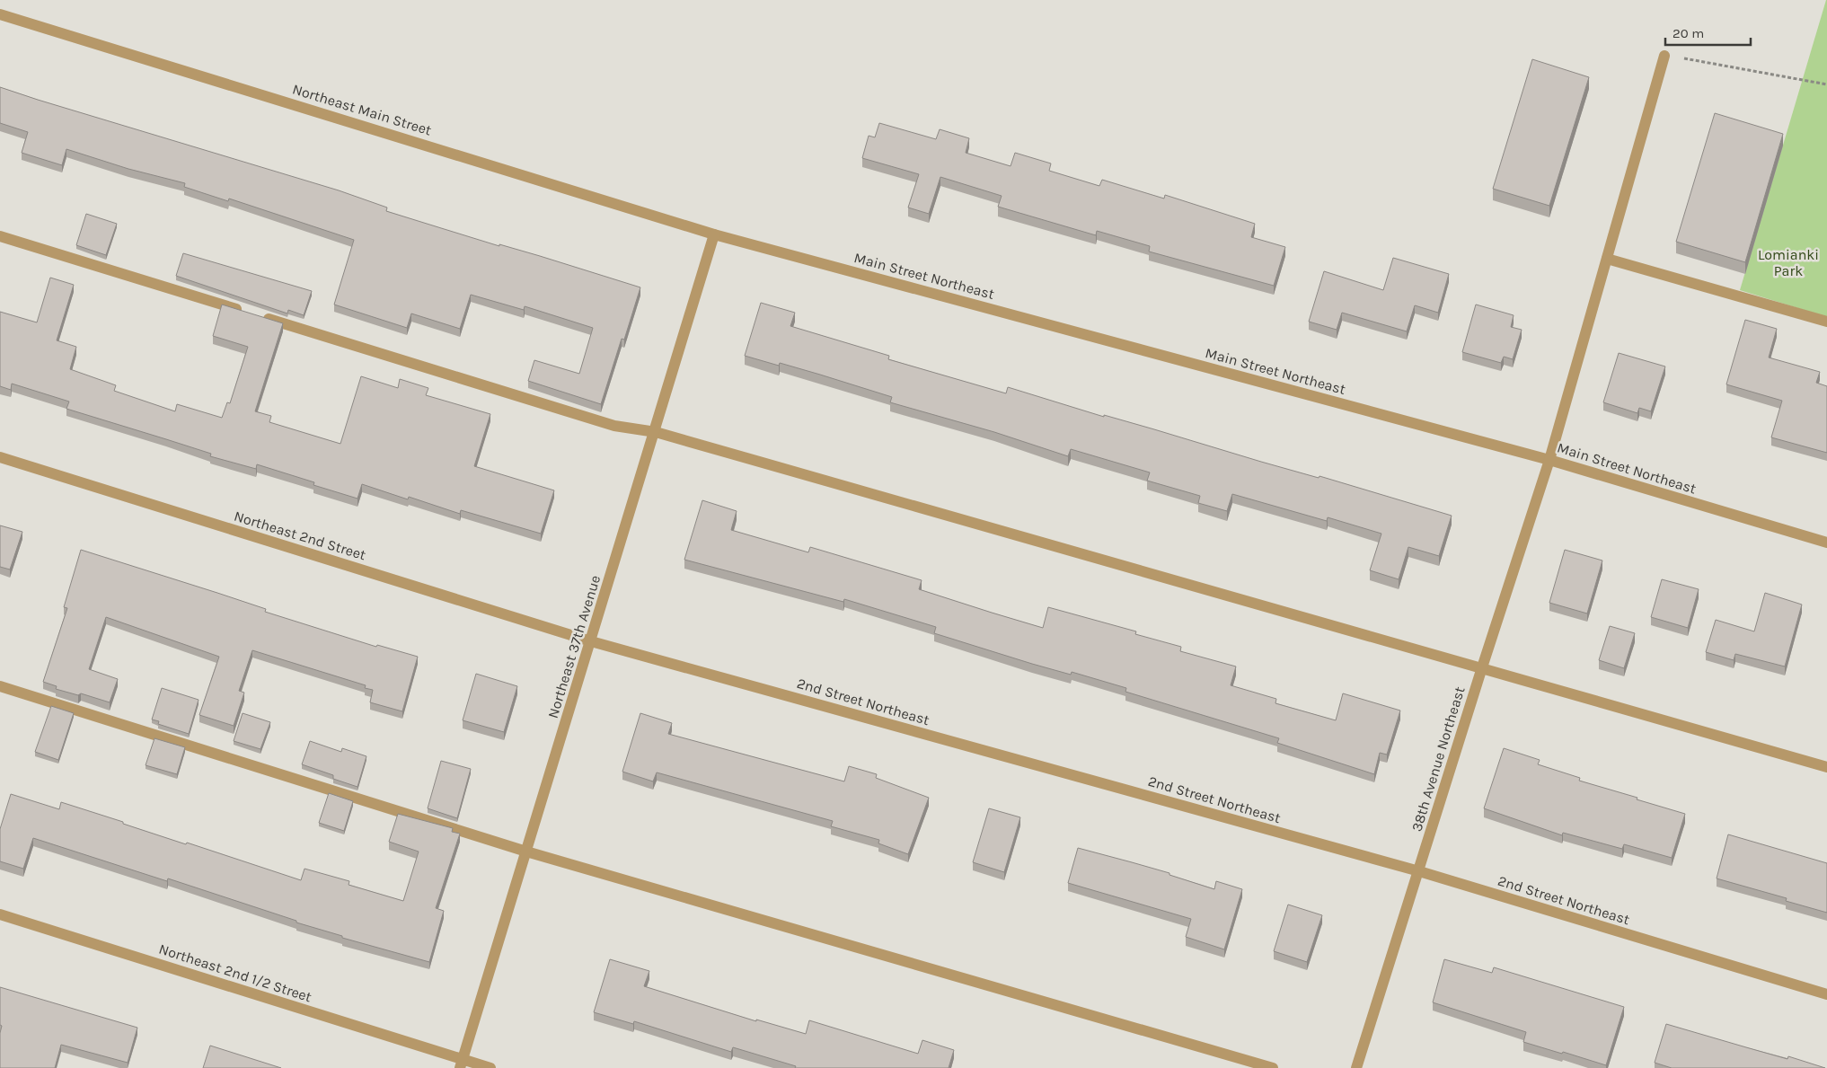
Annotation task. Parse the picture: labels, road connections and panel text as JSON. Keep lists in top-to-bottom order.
{
  "streets": {
    "street": [
      "Northeast Main Street",
      "Main Street Northeast",
      "Northeast 2nd Street",
      "Northeast 37th Avenue",
      "2nd Street Northeast",
      "38th Avenue Northeast",
      "Northeast 2nd 1/2 Street"
    ]
  },
  "crossings": [
    ["Northeast Main Street", "Main Street Northeast"],
    ["Northeast Main Street", "Northeast 37th Avenue"],
    ["Main Street Northeast", "Northeast 37th Avenue"],
    ["Main Street Northeast", "38th Avenue Northeast"],
    ["Northeast 2nd Street", "Northeast 37th Avenue"],
    ["Northeast 2nd Street", "2nd Street Northeast"],
    ["Northeast 37th Avenue", "2nd Street Northeast"],
    ["Northeast 37th Avenue", "Northeast 2nd 1/2 Street"],
    ["2nd Street Northeast", "38th Avenue Northeast"]
  ],
  "parks": ["Lomianki Park"],
  "scale_bar": "20 m"
}
